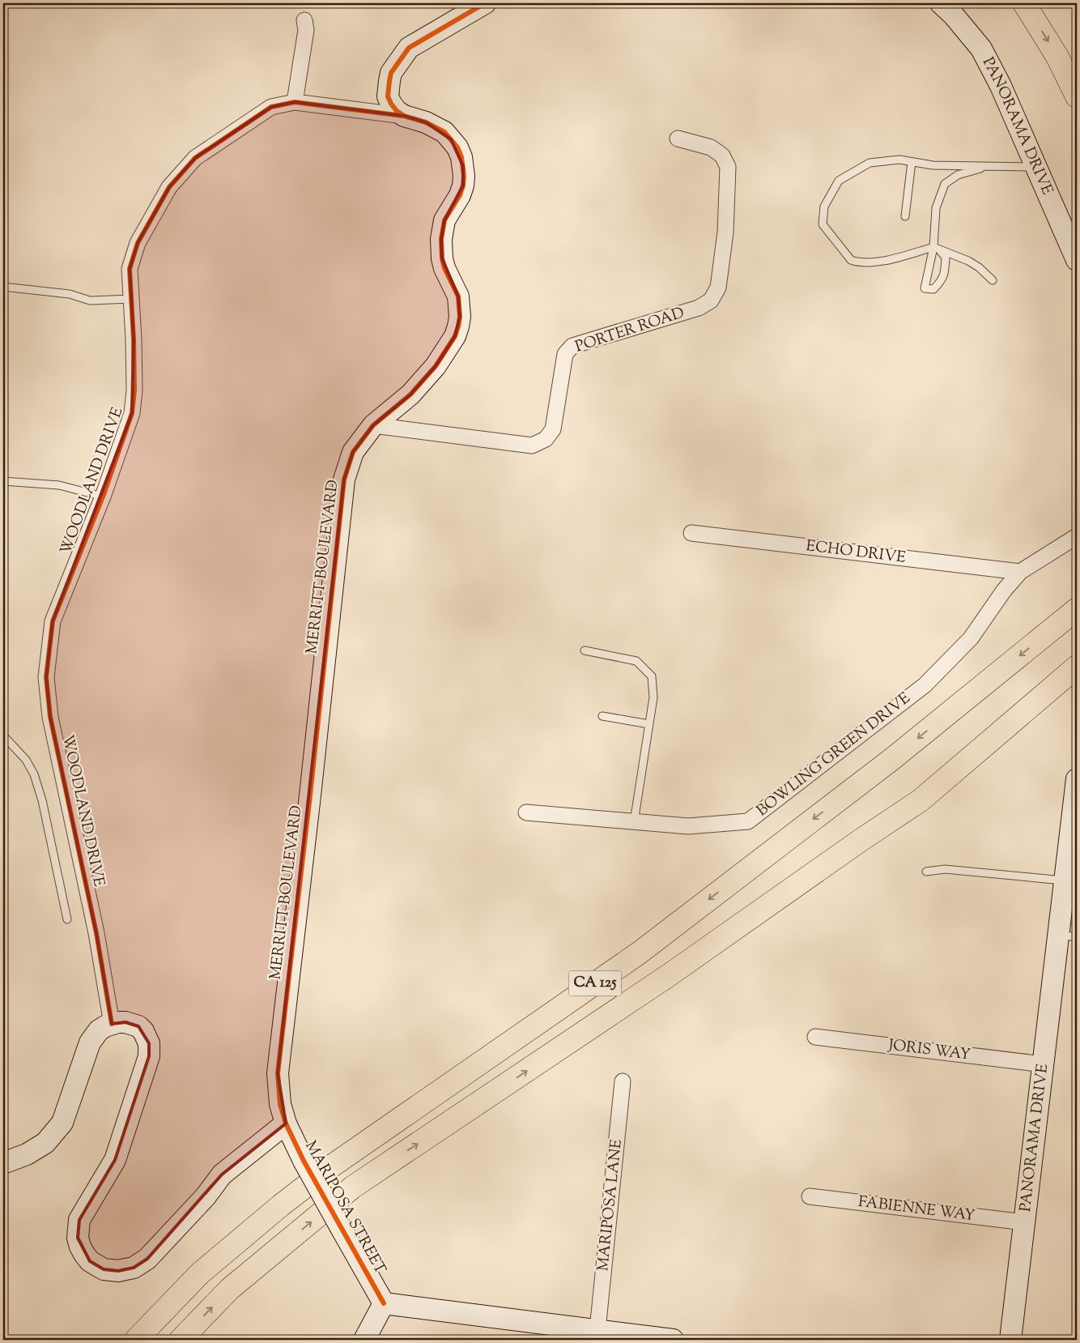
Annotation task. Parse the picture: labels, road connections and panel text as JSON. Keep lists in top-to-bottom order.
{
  "streets": {
    "highway": ["CA 125"],
    "street": [
      "PANORAMA DRIVE",
      "PORTER ROAD",
      "WOODLAND DRIVE",
      "ECHO DRIVE",
      "MERRITT BOULEVARD",
      "BOWLING GREEN DRIVE",
      "JORIS WAY",
      "MARIPOSA LANE",
      "MARIPOSA STREET",
      "FABIENNE WAY"
    ]
  },
  "crossings": [
    ["PANORAMA DRIVE", "JORIS WAY"],
    ["PANORAMA DRIVE", "FABIENNE WAY"],
    ["PORTER ROAD", "MERRITT BOULEVARD"],
    ["WOODLAND DRIVE", "MERRITT BOULEVARD"],
    ["ECHO DRIVE", "BOWLING GREEN DRIVE"],
    ["MERRITT BOULEVARD", "MARIPOSA STREET"]
  ]
}
